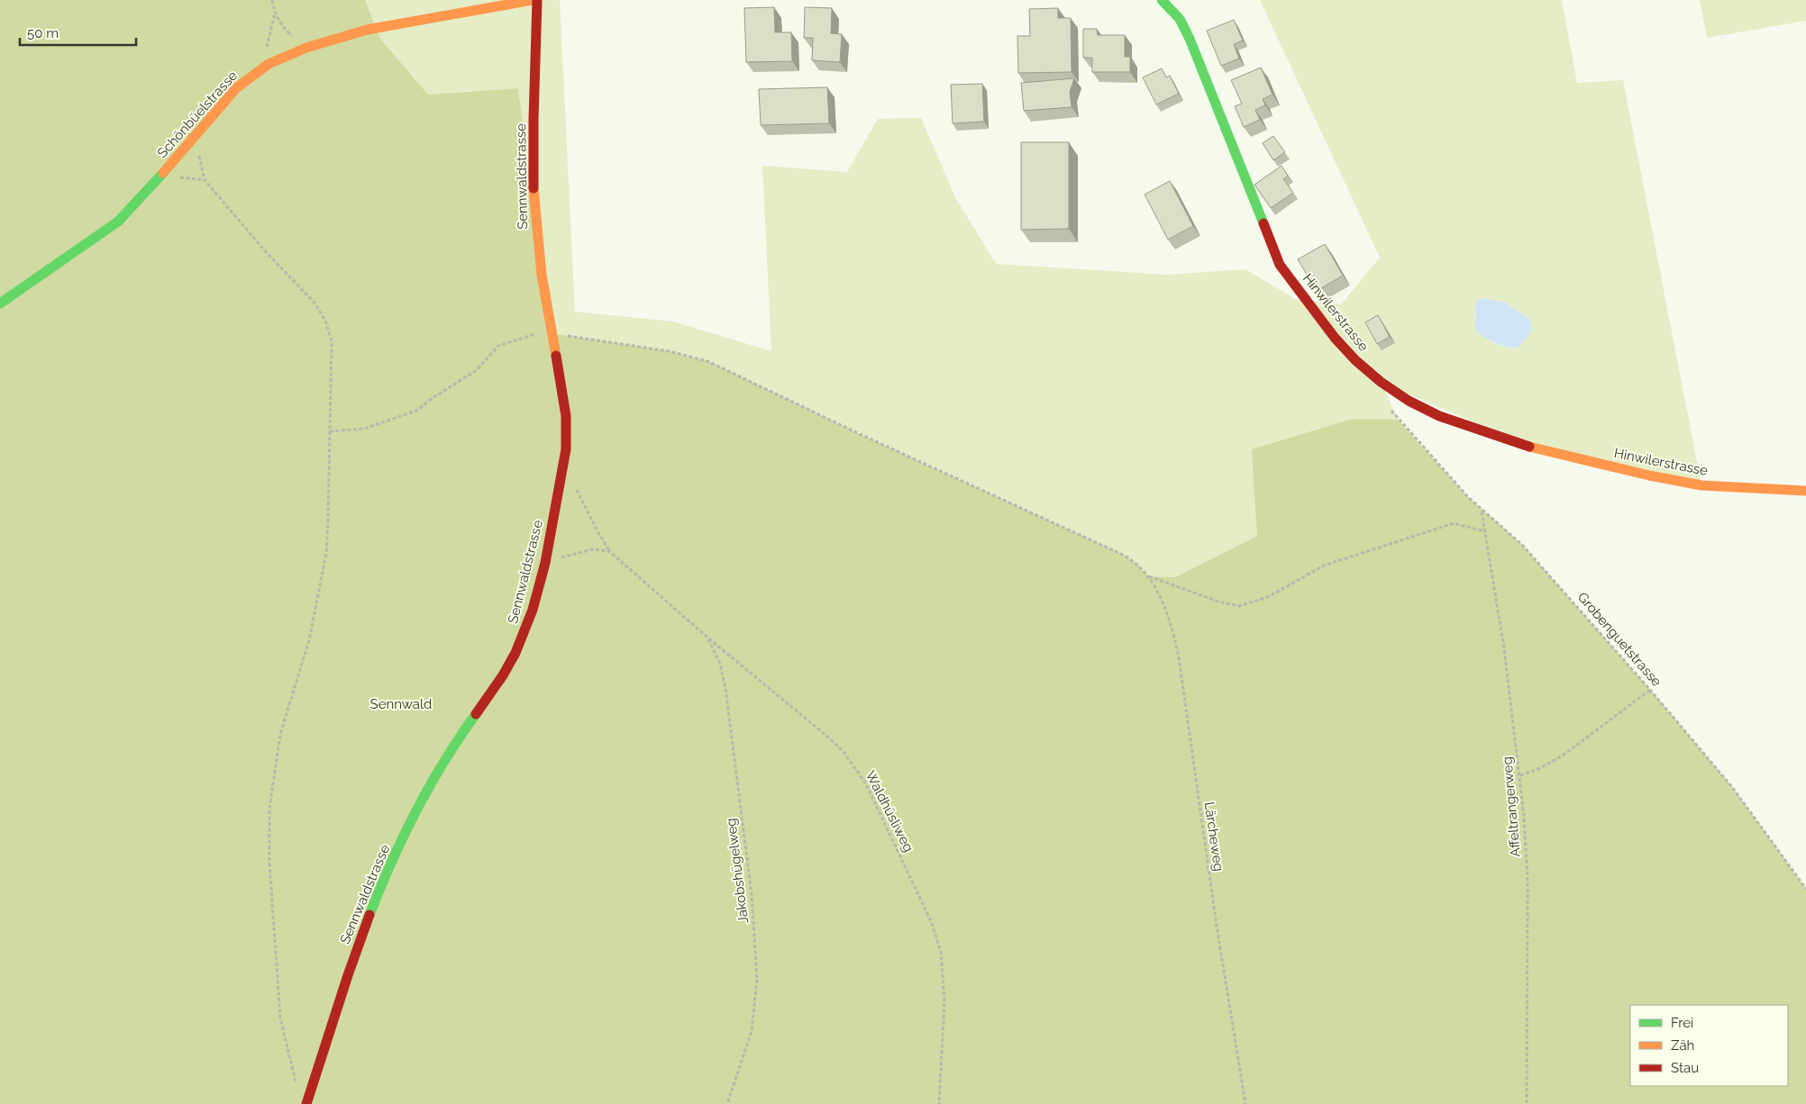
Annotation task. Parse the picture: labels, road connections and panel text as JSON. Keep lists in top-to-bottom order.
{
  "streets": {
    "street": ["Schönbüelstrasse", "Sennwaldstrasse", "Hinwilerstrasse"],
    "path": [
      "Grobenguetstrasse",
      "Affeltrangerweg",
      "Waldhüsliweg",
      "Lärcheweg",
      "Jakobshügelweg"
    ]
  },
  "crossings": [
    ["Sennwaldstrasse", "Waldhüsliweg"],
    ["Grobenguetstrasse", "Affeltrangerweg"],
    ["Waldhüsliweg", "Jakobshügelweg"]
  ],
  "parks": ["Sennwald"],
  "legend": ["Frei", "Zäh", "Stau"],
  "scale_bar": "50 m"
}
